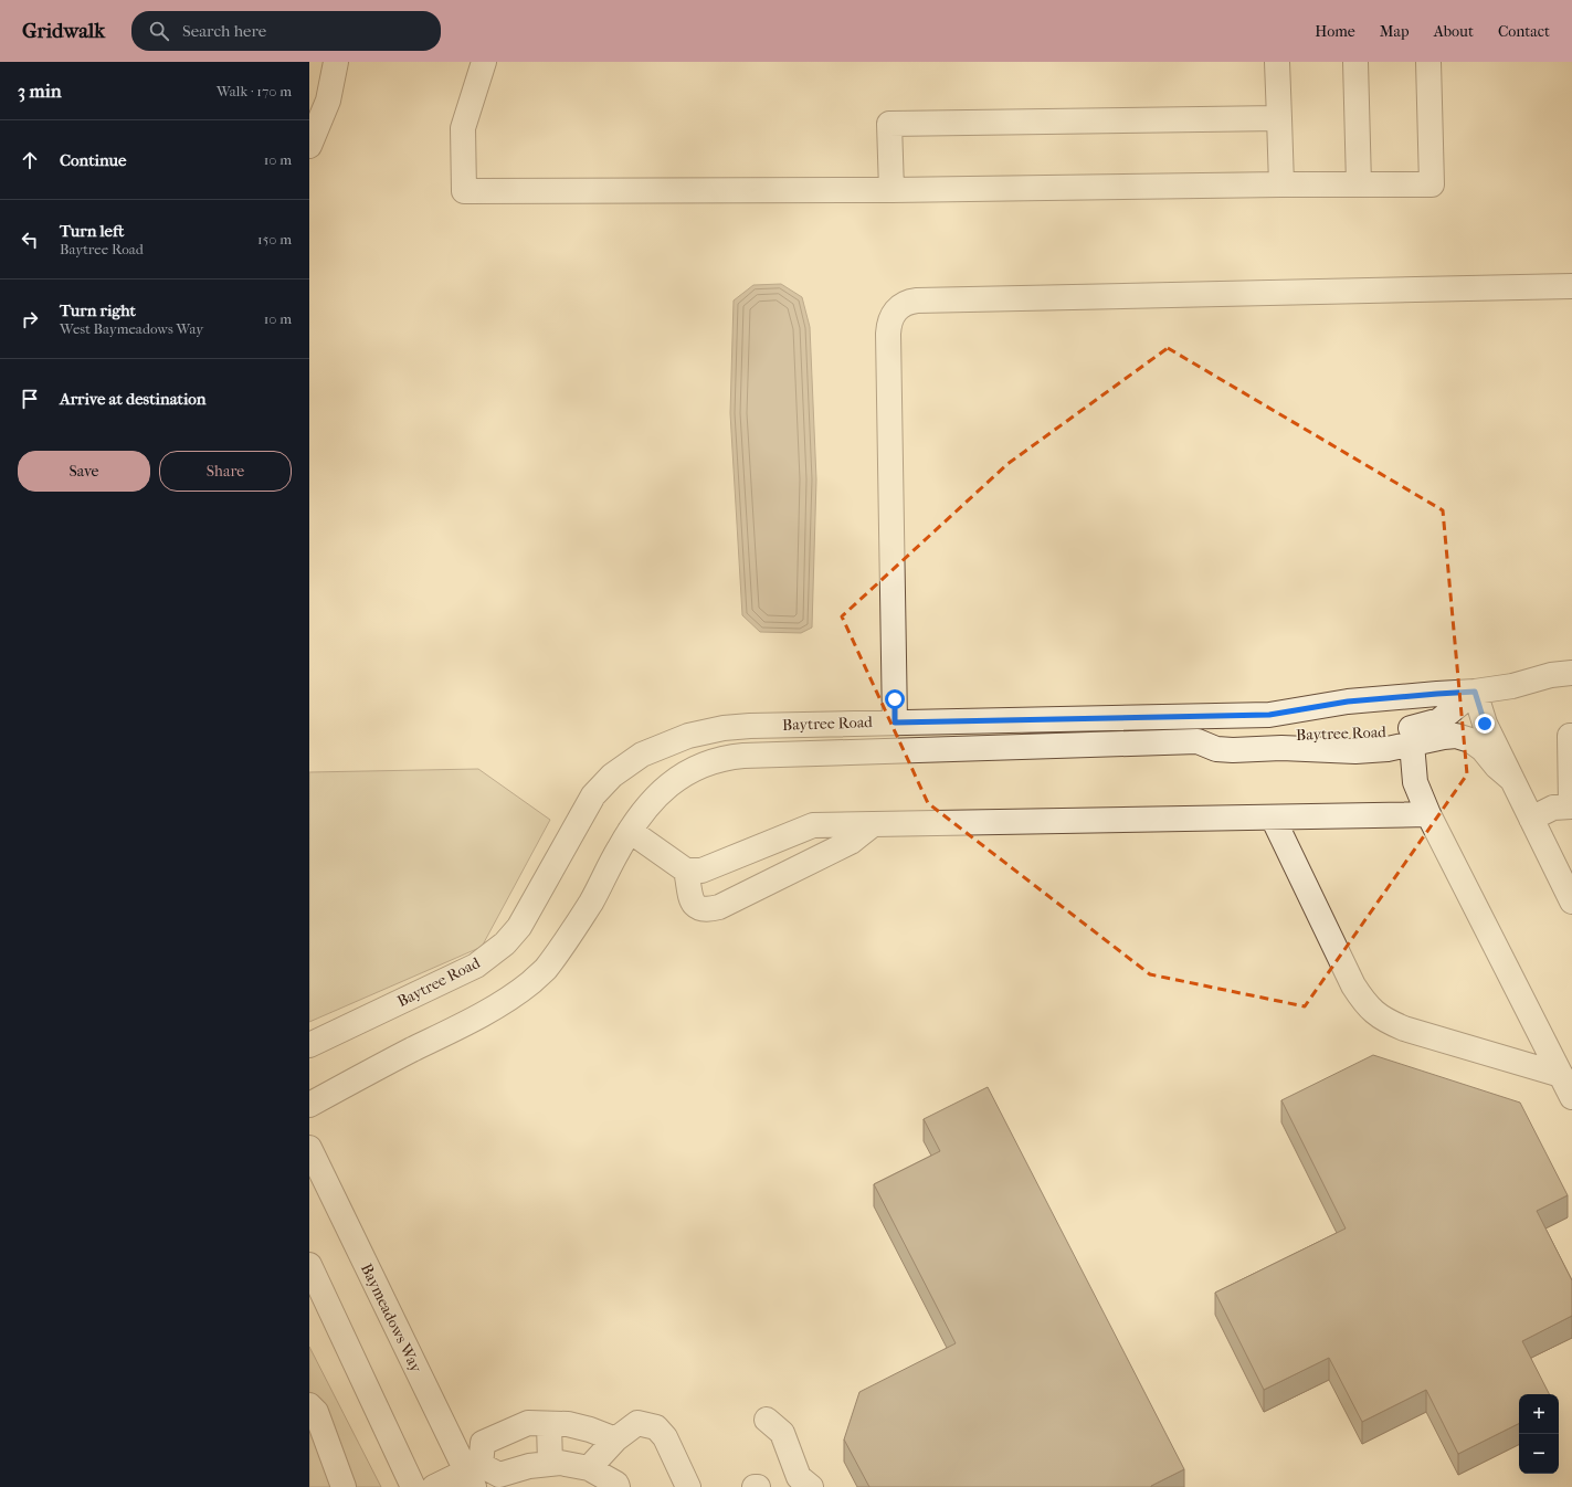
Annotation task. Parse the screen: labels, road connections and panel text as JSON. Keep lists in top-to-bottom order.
{
  "streets": {
    "street": ["Baytree Road", "Baymeadows Way"]
  },
  "page": {
    "header": "Gridwalk",
    "search": "Search here",
    "nav": [
      "Home",
      "Map",
      "About",
      "Contact"
    ],
    "heading": ["3 min", "Walk · 170 m"],
    "list": [
      ["Continue", "10 m"],
      ["Turn left", "Baytree Road", "150 m"],
      ["Turn right", "West Baymeadows Way", "10 m"],
      "Arrive at destination"
    ],
    "buttons": ["Save", "Share"],
    "map_buttons": ["+", "−"]
  }
}
